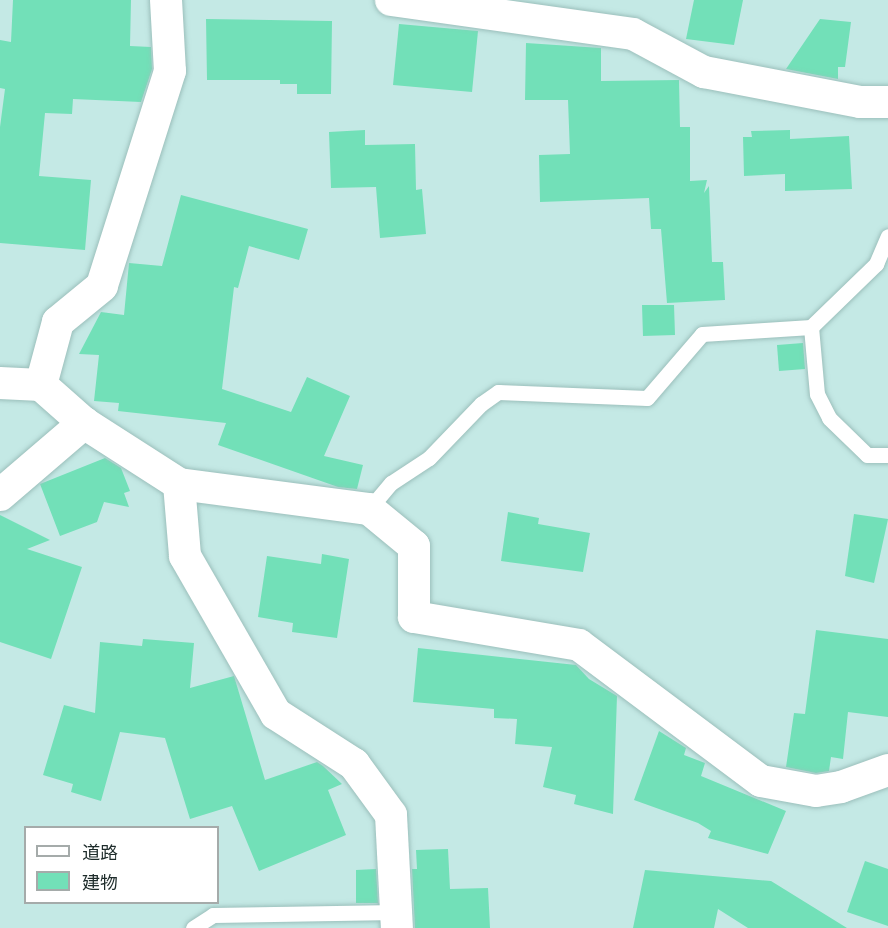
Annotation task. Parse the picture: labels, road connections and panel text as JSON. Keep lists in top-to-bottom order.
{
  "legend": ["道路", "建物"]
}
